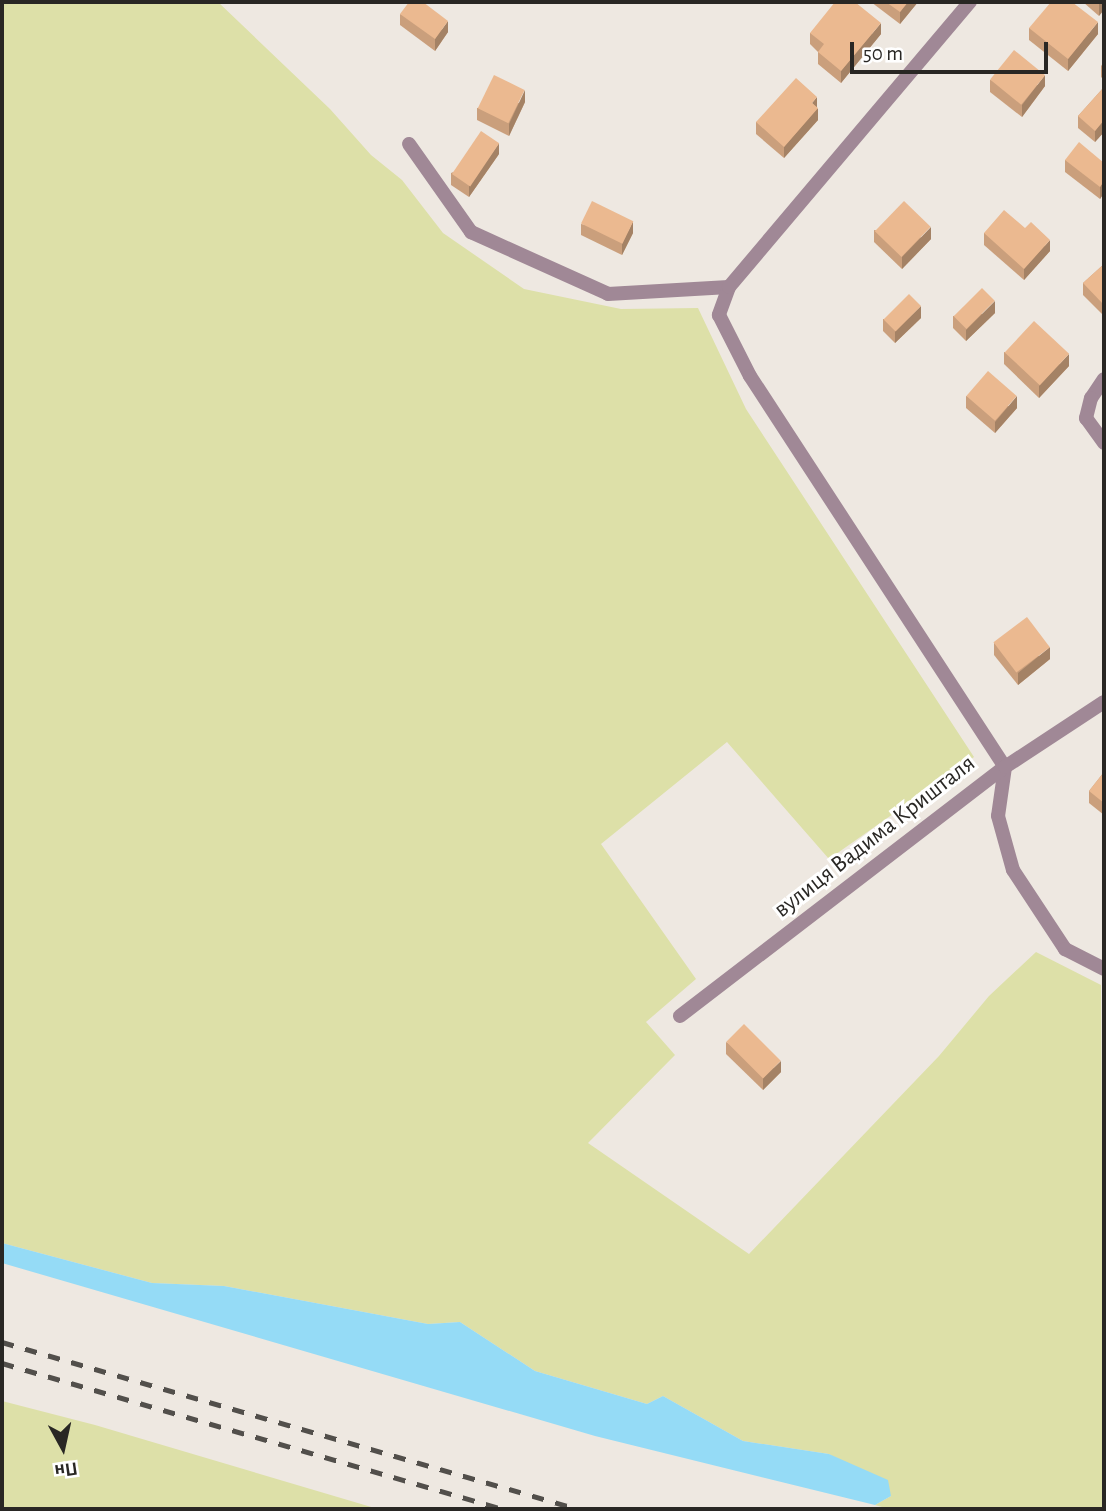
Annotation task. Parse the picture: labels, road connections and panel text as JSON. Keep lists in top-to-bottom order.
{
  "streets": {
    "street": ["вулиця Вадима Кришталя"]
  },
  "scale_bar": "50 m",
  "north": "bottom"
}
